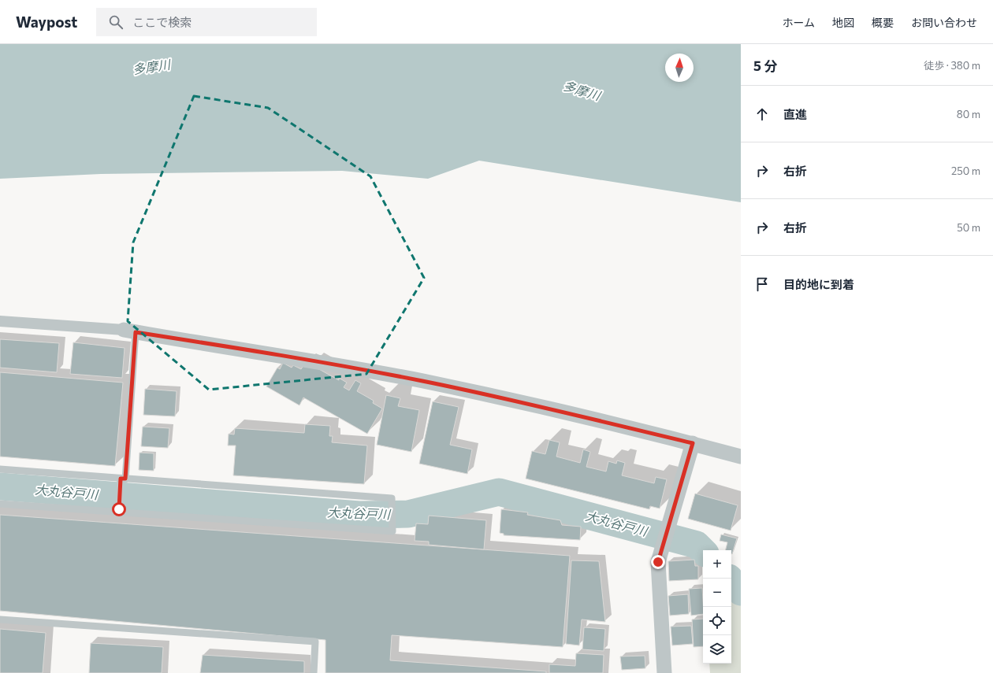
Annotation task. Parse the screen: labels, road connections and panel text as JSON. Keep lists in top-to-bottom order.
{
  "water": ["多摩川", "大丸谷戸川"],
  "north": "top",
  "page": {
    "header": "Waypost",
    "search": "ここで検索",
    "nav": [
      "ホーム",
      "地図",
      "概要",
      "お問い合わせ"
    ],
    "heading": ["5 分", "徒歩 · 380 m"],
    "list": [
      ["直進", "80 m"],
      ["右折", "250 m"],
      ["右折", "50 m"],
      "目的地に到着"
    ],
    "map_buttons": ["+", "−"]
  }
}
